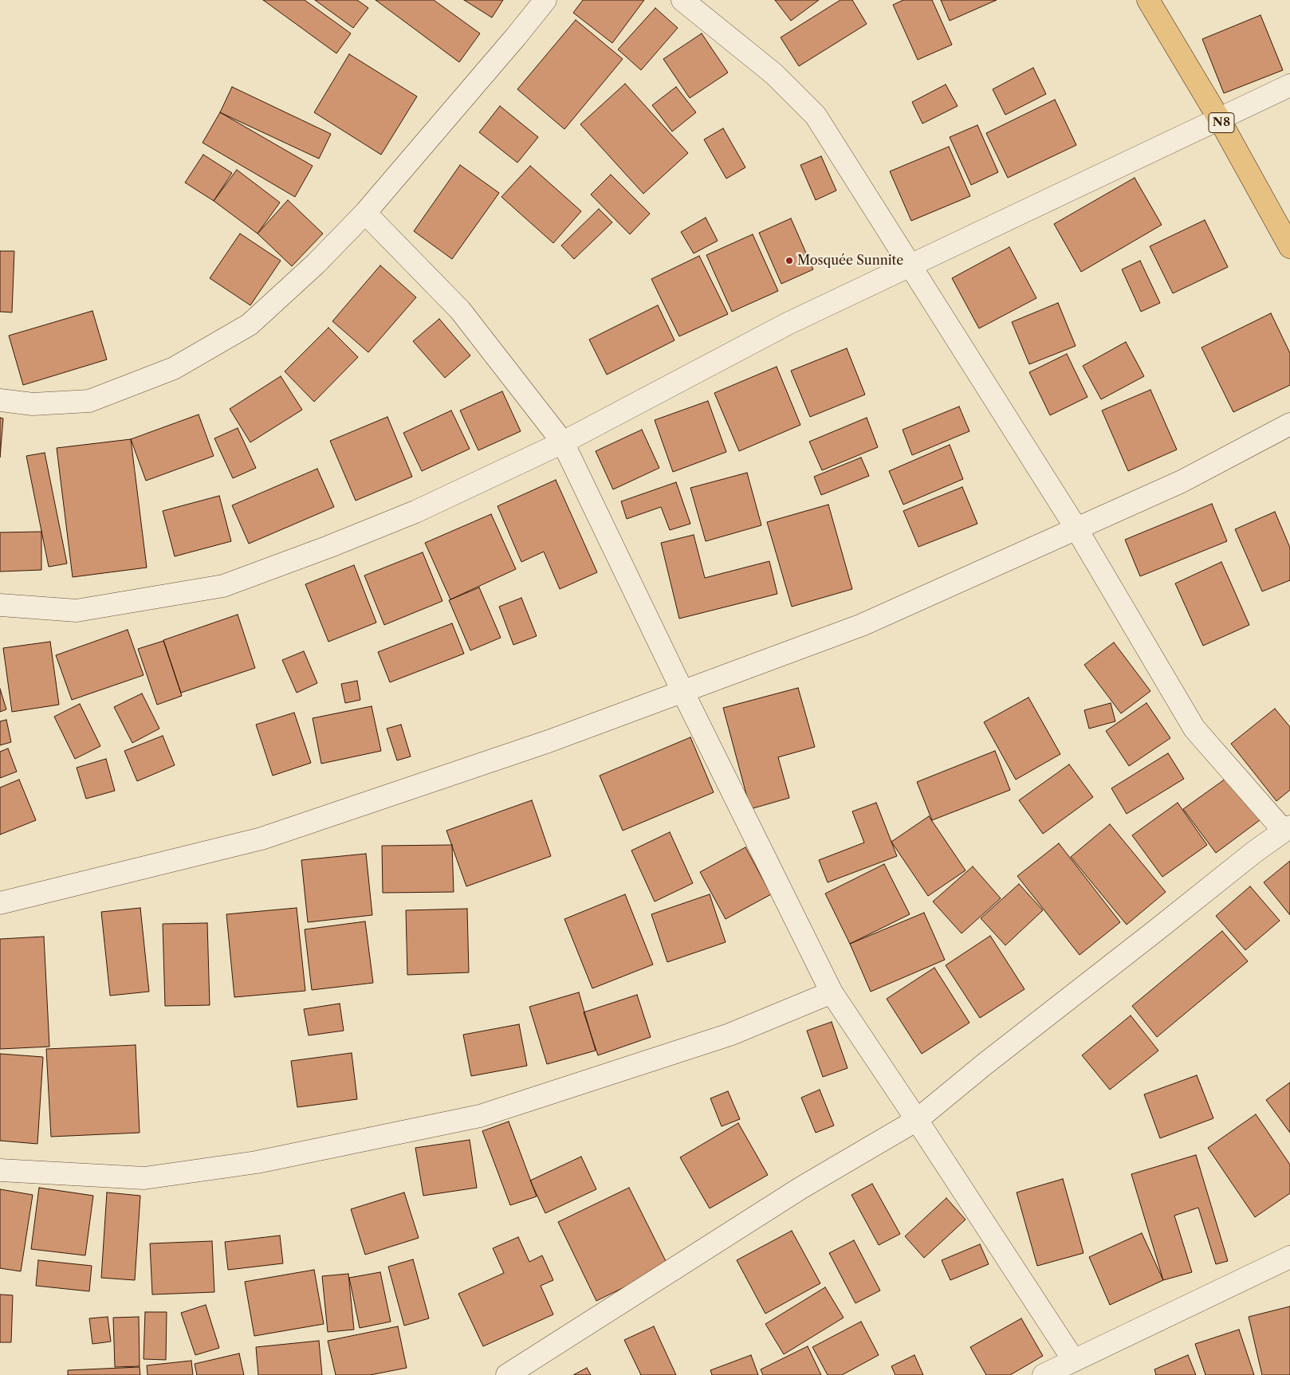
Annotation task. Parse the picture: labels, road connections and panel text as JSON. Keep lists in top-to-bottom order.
{
  "streets": {
    "highway": ["N8"]
  },
  "places": ["Mosquée Sunnite"]
}
